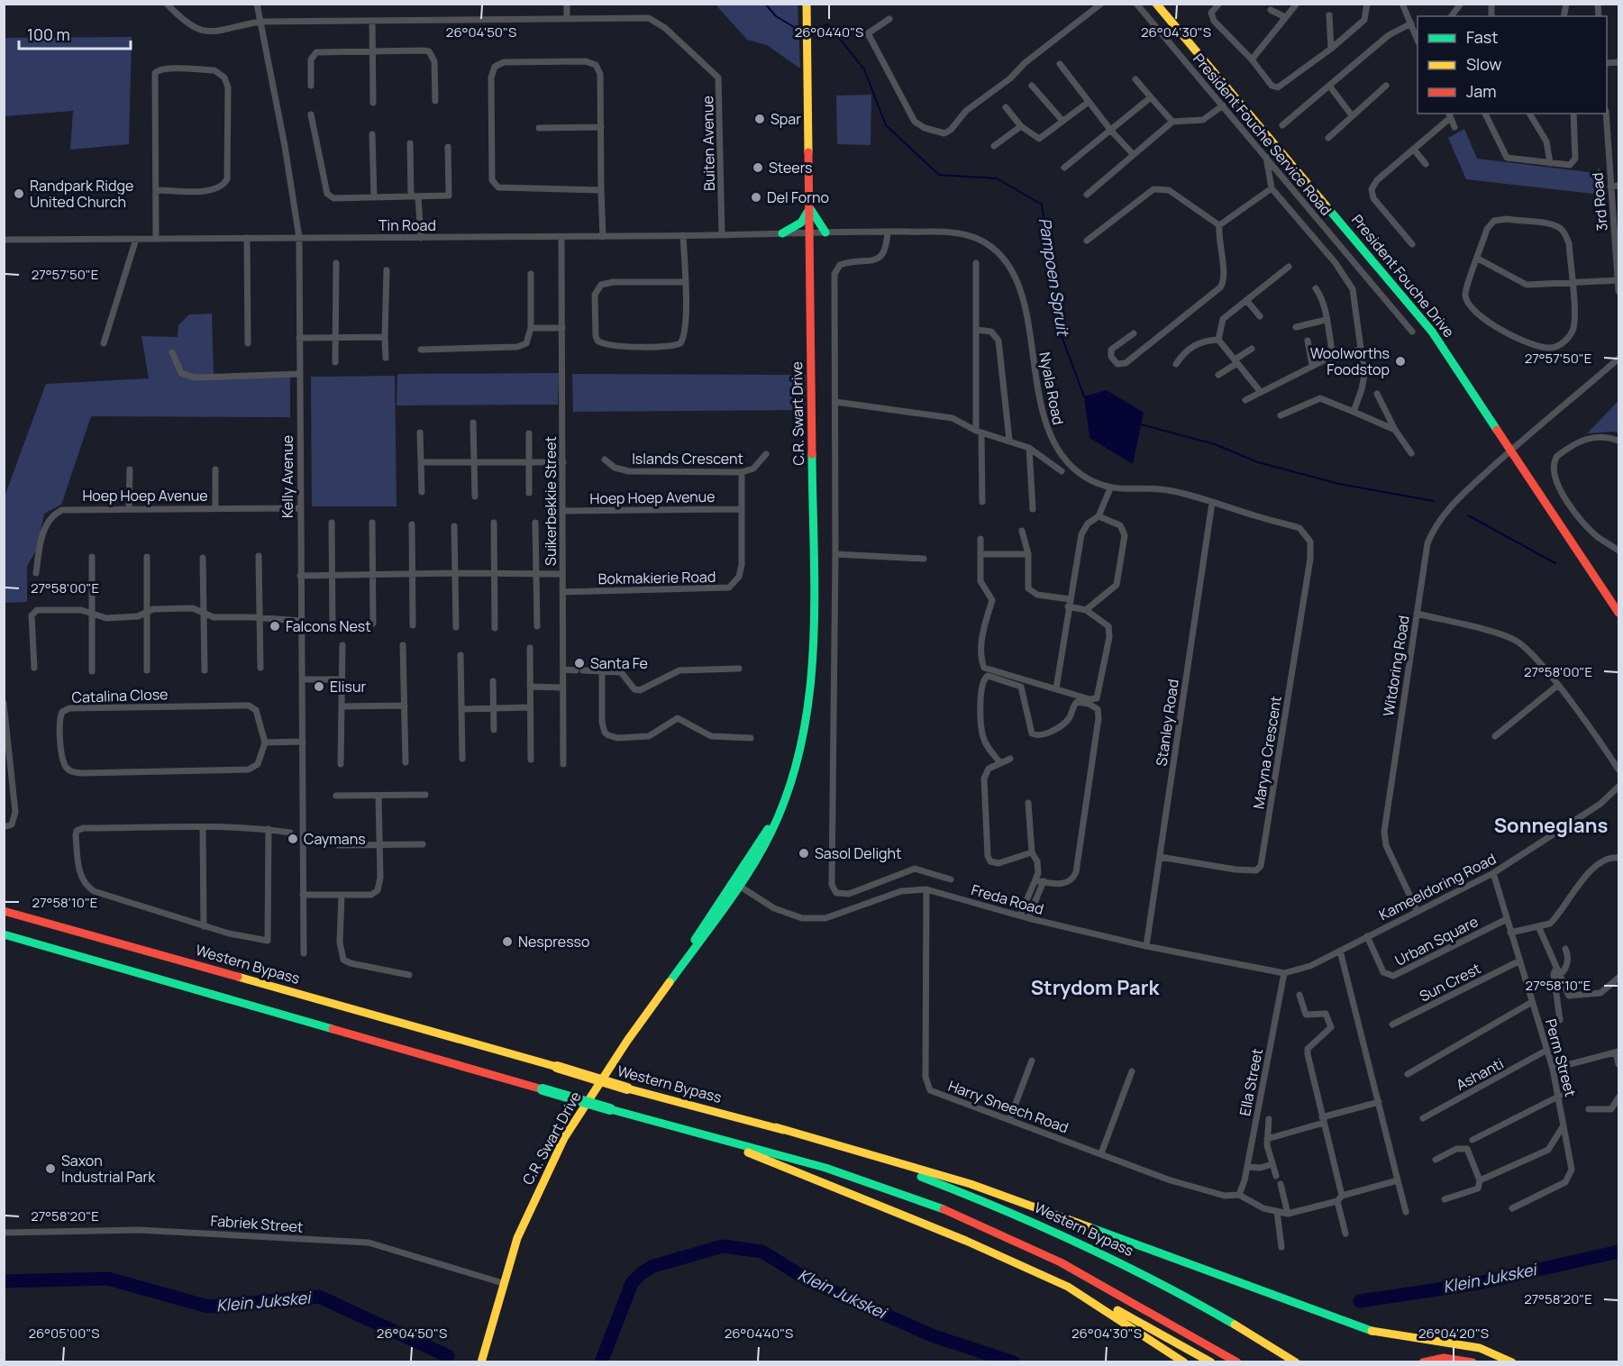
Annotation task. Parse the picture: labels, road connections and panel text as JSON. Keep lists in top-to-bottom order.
{
  "streets": {
    "main road": ["President Fouche Drive", "C.R. Swart Drive", "Western Bypass"],
    "street": [
      "President Fouche Service Road",
      "Buiten Avenue",
      "3rd Road",
      "Tin Road",
      "Nyala Road",
      "Islands Crescent",
      "Kelly Avenue",
      "Hoep Hoep Avenue",
      "Suikerbekkie Street",
      "Bokmakierie Road",
      "Witdoring Road",
      "Catalina Close",
      "Stanley Road",
      "Maryna Crescent",
      "Kameeldoring Road",
      "Freda Road",
      "Urban Square",
      "Sun Crest",
      "Perm Street",
      "Ashanti",
      "Ella Street",
      "Harry Sneech Road",
      "Fabriek Street"
    ]
  },
  "crossings": [
    ["Buiten Avenue", "Tin Road"],
    ["Buiten Avenue", "Kelly Avenue"],
    ["Tin Road", "Nyala Road"],
    ["Tin Road", "C.R. Swart Drive"],
    ["Tin Road", "Kelly Avenue"],
    ["Tin Road", "Suikerbekkie Street"],
    ["President Fouche Drive", "Witdoring Road"],
    ["Nyala Road", "C.R. Swart Drive"],
    ["Nyala Road", "Stanley Road"],
    ["Nyala Road", "Maryna Crescent"],
    ["C.R. Swart Drive", "Freda Road"],
    ["C.R. Swart Drive", "Fabriek Street"],
    ["Islands Crescent", "Bokmakierie Road"],
    ["Kelly Avenue", "Hoep Hoep Avenue"],
    ["Hoep Hoep Avenue", "Suikerbekkie Street"],
    ["Hoep Hoep Avenue", "Bokmakierie Road"],
    ["Suikerbekkie Street", "Bokmakierie Road"],
    ["Witdoring Road", "Kameeldoring Road"],
    ["Stanley Road", "Maryna Crescent"],
    ["Stanley Road", "Freda Road"],
    ["Kameeldoring Road", "Freda Road"],
    ["Kameeldoring Road", "Urban Square"],
    ["Kameeldoring Road", "Perm Street"],
    ["Kameeldoring Road", "Ella Street"],
    ["Freda Road", "Ella Street"],
    ["Freda Road", "Harry Sneech Road"],
    ["Urban Square", "Perm Street"],
    ["Sun Crest", "Perm Street"],
    ["Perm Street", "Ashanti"],
    ["Ella Street", "Harry Sneech Road"]
  ],
  "districts": ["Sonneglans", "Strydom Park"],
  "water": ["Pampoen Spruit", "Klein Jukskei"],
  "places": [
    "Spar",
    "Steers",
    "Randpark Ridge United Church",
    "Del Forno",
    "Woolworths Foodstop",
    "Falcons Nest",
    "Santa Fe",
    "Elisur",
    "Caymans",
    "Sasol Delight",
    "Nespresso",
    "Saxon Industrial Park"
  ],
  "legend": ["Fast", "Slow", "Jam"],
  "scale_bar": "100 m",
  "coordinates": [
    "26°04'50\"S",
    "26°04'40\"S",
    "26°04'30\"S",
    "27°57'50\"E",
    "27°58'00\"E",
    "27°58'10\"E",
    "27°58'20\"E",
    "26°05'00\"S",
    "26°04'20\"S"
  ]
}
